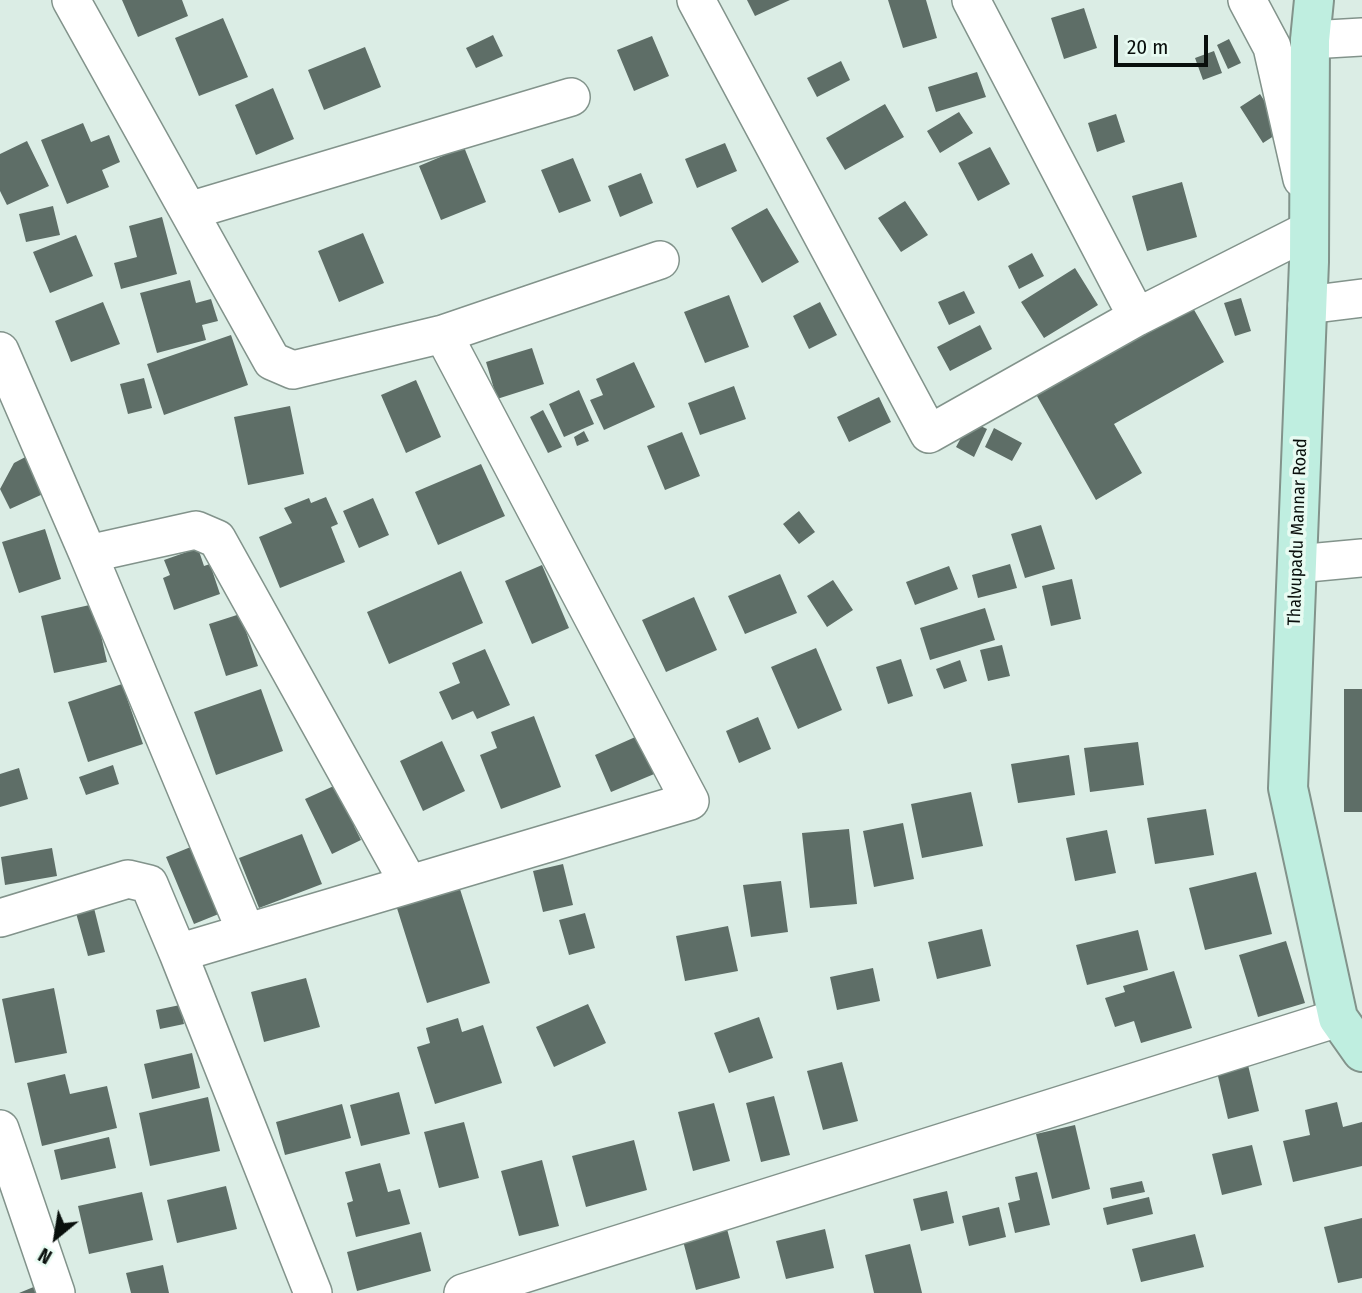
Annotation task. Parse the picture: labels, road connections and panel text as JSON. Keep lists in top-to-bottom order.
{
  "streets": {
    "street": ["Thalvupadu Mannar Road"]
  },
  "scale_bar": "20 m",
  "north": "bottom left"
}
